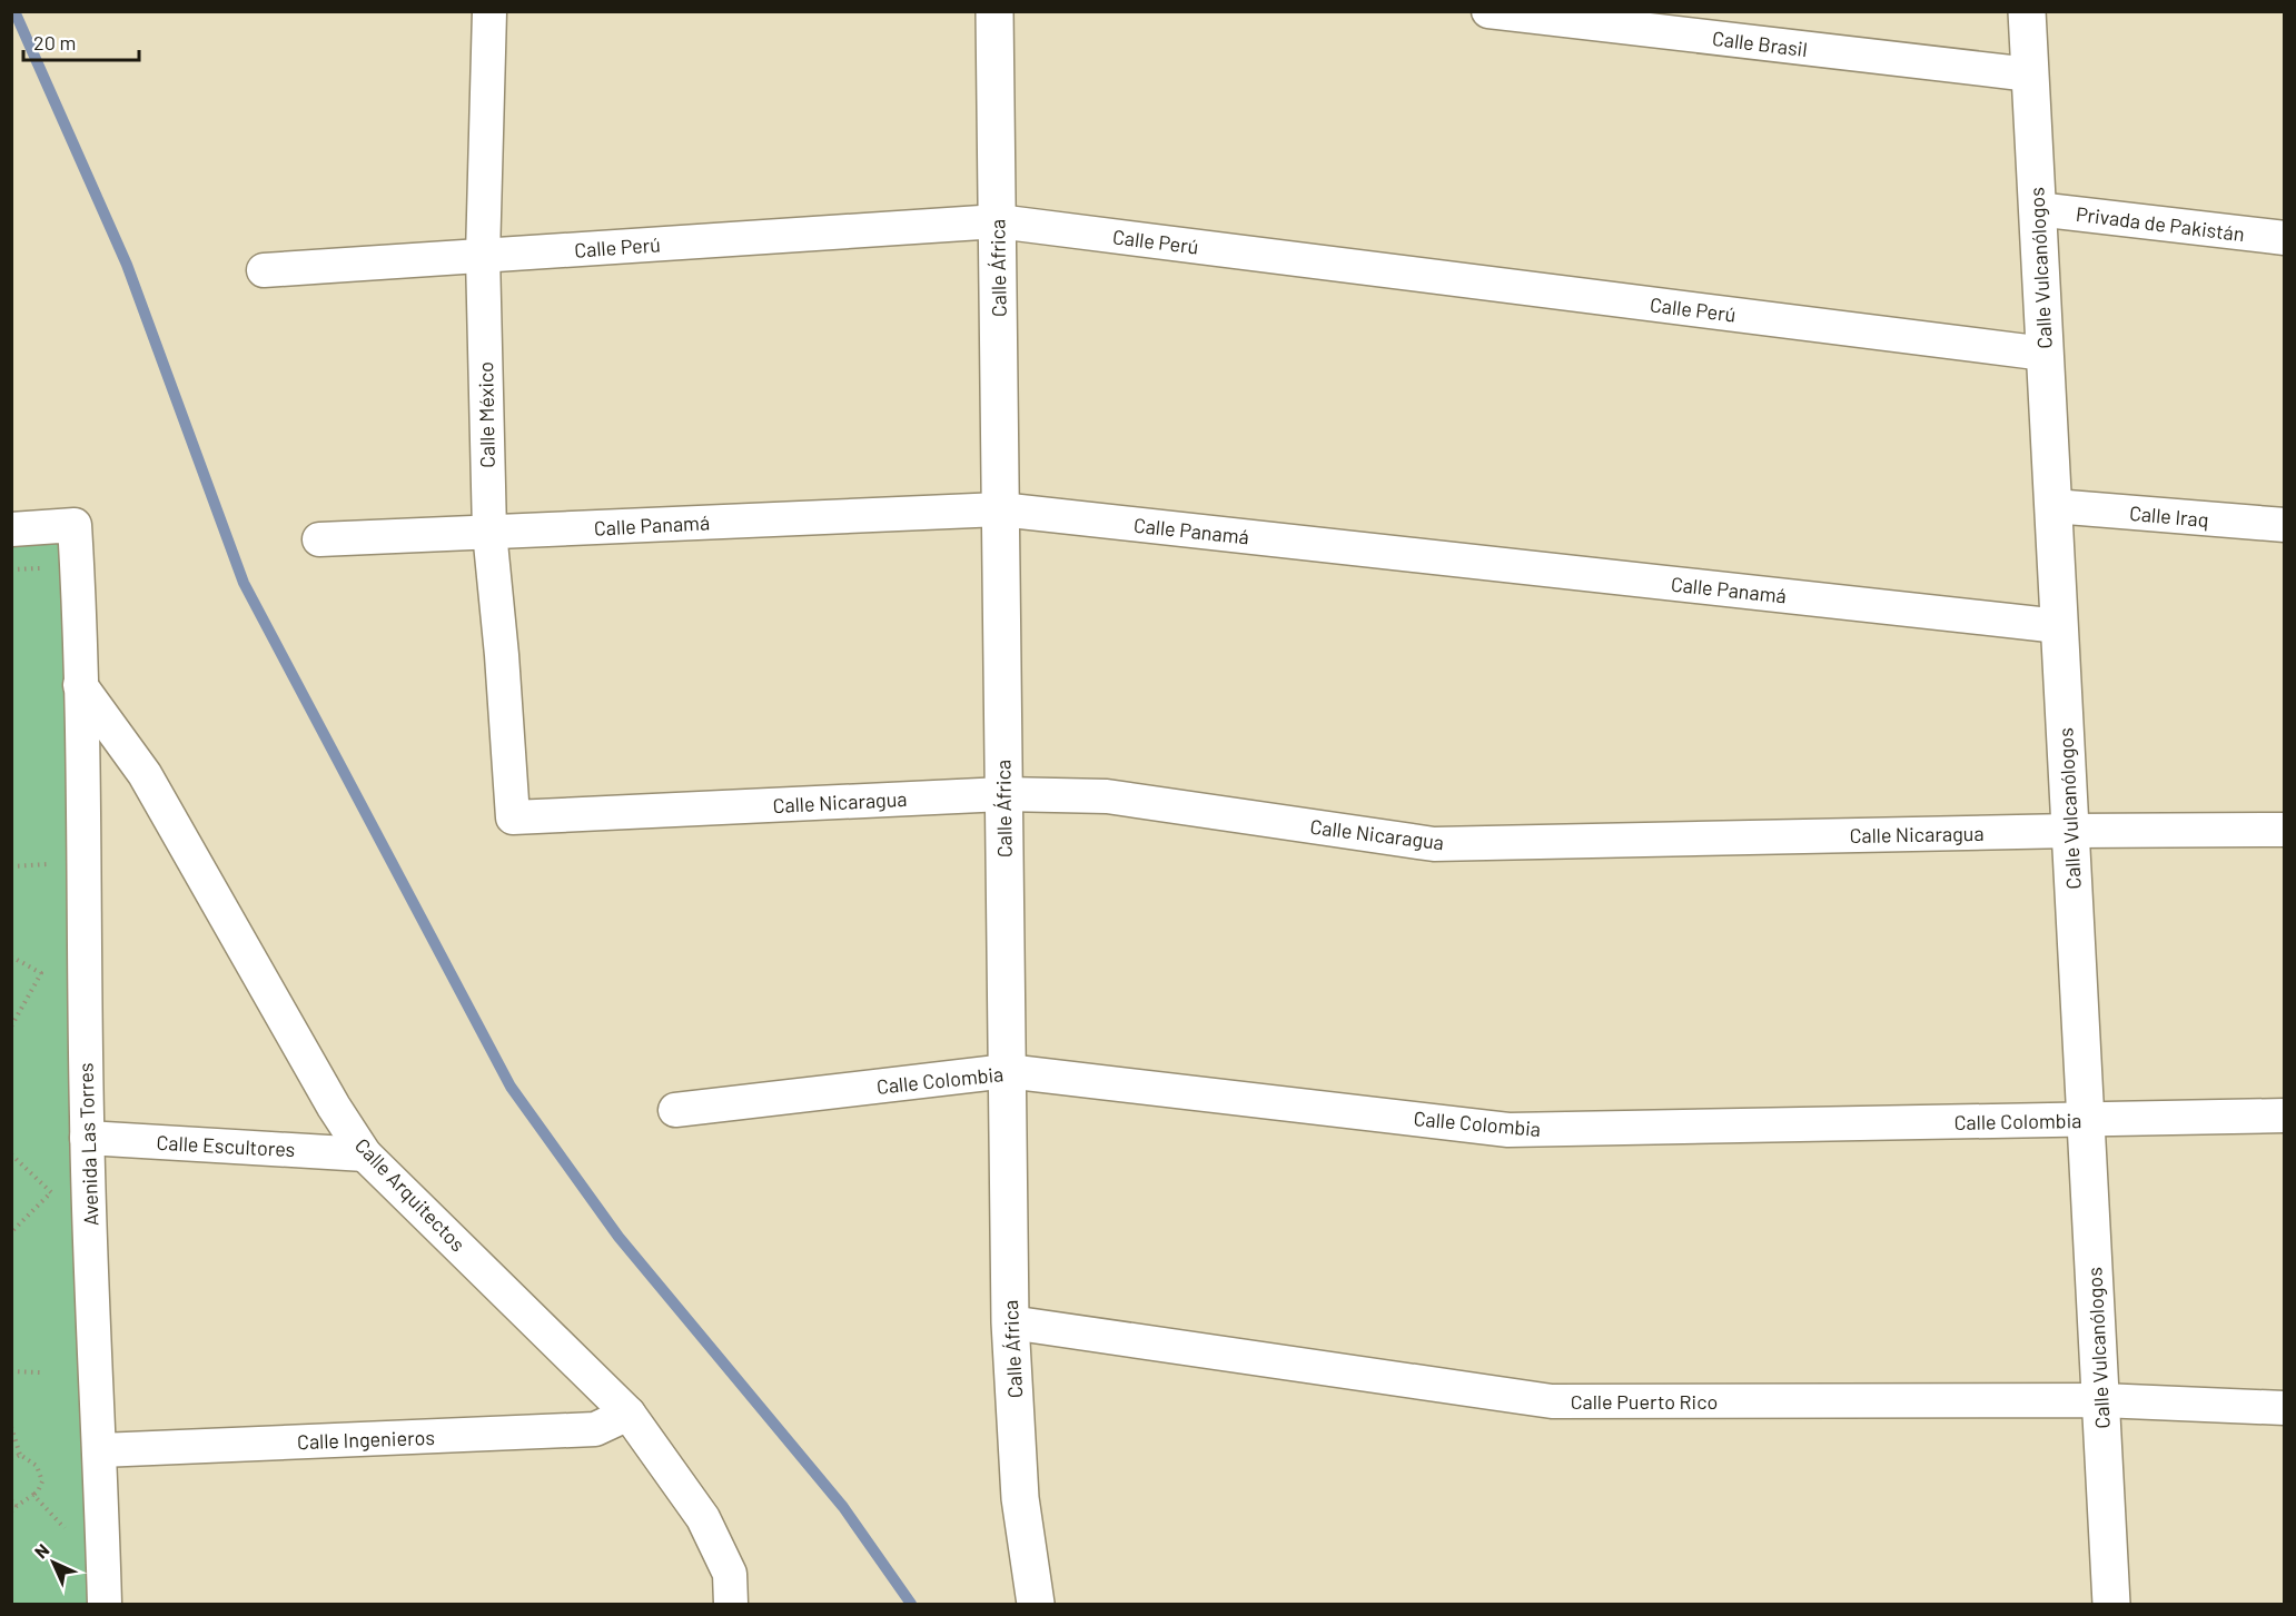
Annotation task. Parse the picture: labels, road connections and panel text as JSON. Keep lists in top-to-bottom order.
{
  "streets": {
    "street": [
      "Calle Brasil",
      "Privada de Pakistán",
      "Calle Perú",
      "Calle África",
      "Calle Vulcanólogos",
      "Calle México",
      "Calle Iraq",
      "Calle Panamá",
      "Calle Nicaragua",
      "Calle Colombia",
      "Avenida Las Torres",
      "Calle Escultores",
      "Calle Arquitectos",
      "Calle Puerto Rico",
      "Calle Ingenieros"
    ]
  },
  "crossings": [
    ["Calle Brasil", "Calle Vulcanólogos"],
    ["Privada de Pakistán", "Calle Vulcanólogos"],
    ["Calle Perú", "Calle África"],
    ["Calle Perú", "Calle Vulcanólogos"],
    ["Calle Perú", "Calle México"],
    ["Calle África", "Calle Panamá"],
    ["Calle África", "Calle Nicaragua"],
    ["Calle África", "Calle Colombia"],
    ["Calle África", "Calle Puerto Rico"],
    ["Calle Vulcanólogos", "Calle Iraq"],
    ["Calle Vulcanólogos", "Calle Panamá"],
    ["Calle Vulcanólogos", "Calle Nicaragua"],
    ["Calle Vulcanólogos", "Calle Colombia"],
    ["Calle Vulcanólogos", "Calle Puerto Rico"],
    ["Calle México", "Calle Panamá"],
    ["Calle México", "Calle Nicaragua"],
    ["Avenida Las Torres", "Calle Escultores"],
    ["Avenida Las Torres", "Calle Arquitectos"],
    ["Avenida Las Torres", "Calle Ingenieros"],
    ["Calle Escultores", "Calle Arquitectos"],
    ["Calle Arquitectos", "Calle Ingenieros"]
  ],
  "scale_bar": "20 m",
  "north": "top left"
}
